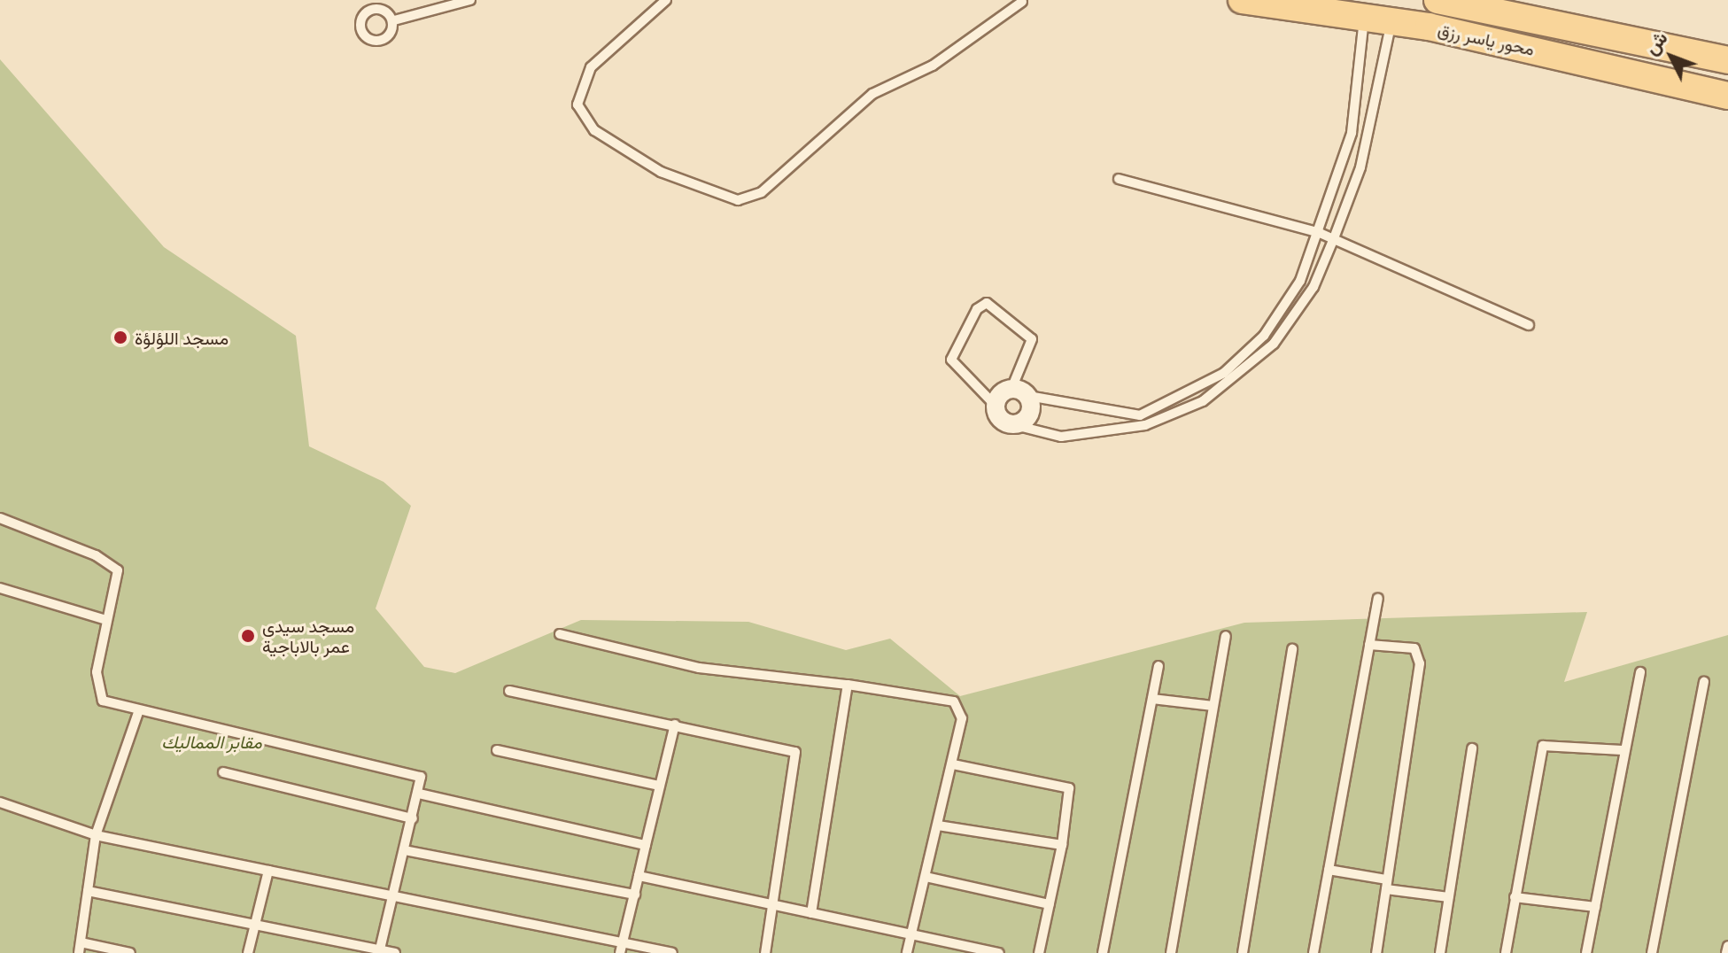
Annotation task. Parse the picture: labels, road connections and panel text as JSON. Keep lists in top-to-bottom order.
{
  "streets": {
    "main road": ["محور ياسر رزق"]
  },
  "parks": ["مقابر المماليك"],
  "places": ["مسجد اللؤلؤة", "مسجد سيدى عمر بالاباجية"],
  "north": "top left"
}
